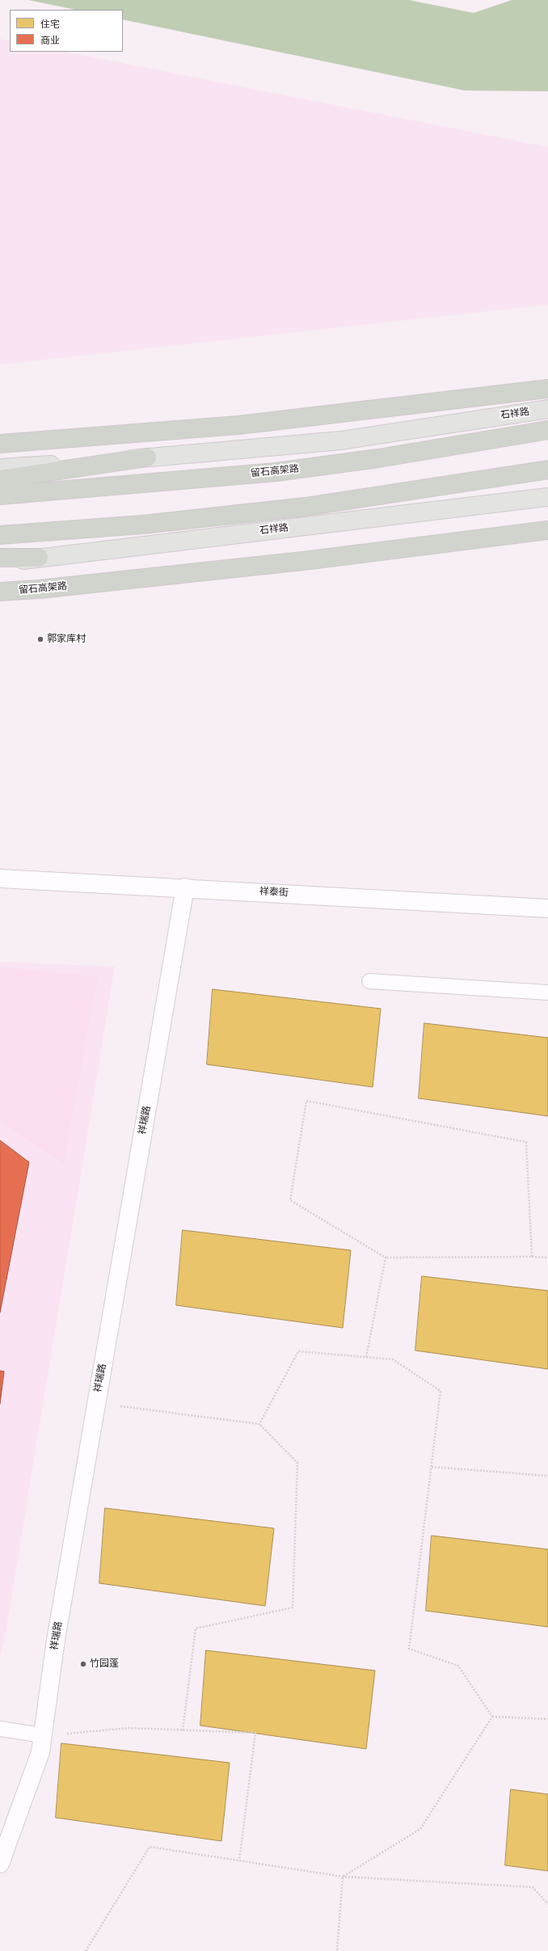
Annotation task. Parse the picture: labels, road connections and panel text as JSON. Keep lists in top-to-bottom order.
{
  "streets": {
    "highway": ["留石高架路"],
    "main road": ["石祥路"],
    "street": ["祥泰街", "祥瑞路"]
  },
  "crossings": [
    ["祥泰街", "祥瑞路"]
  ],
  "places": ["郭家库村", "竹园蓬"],
  "legend": ["住宅", "商业"]
}
